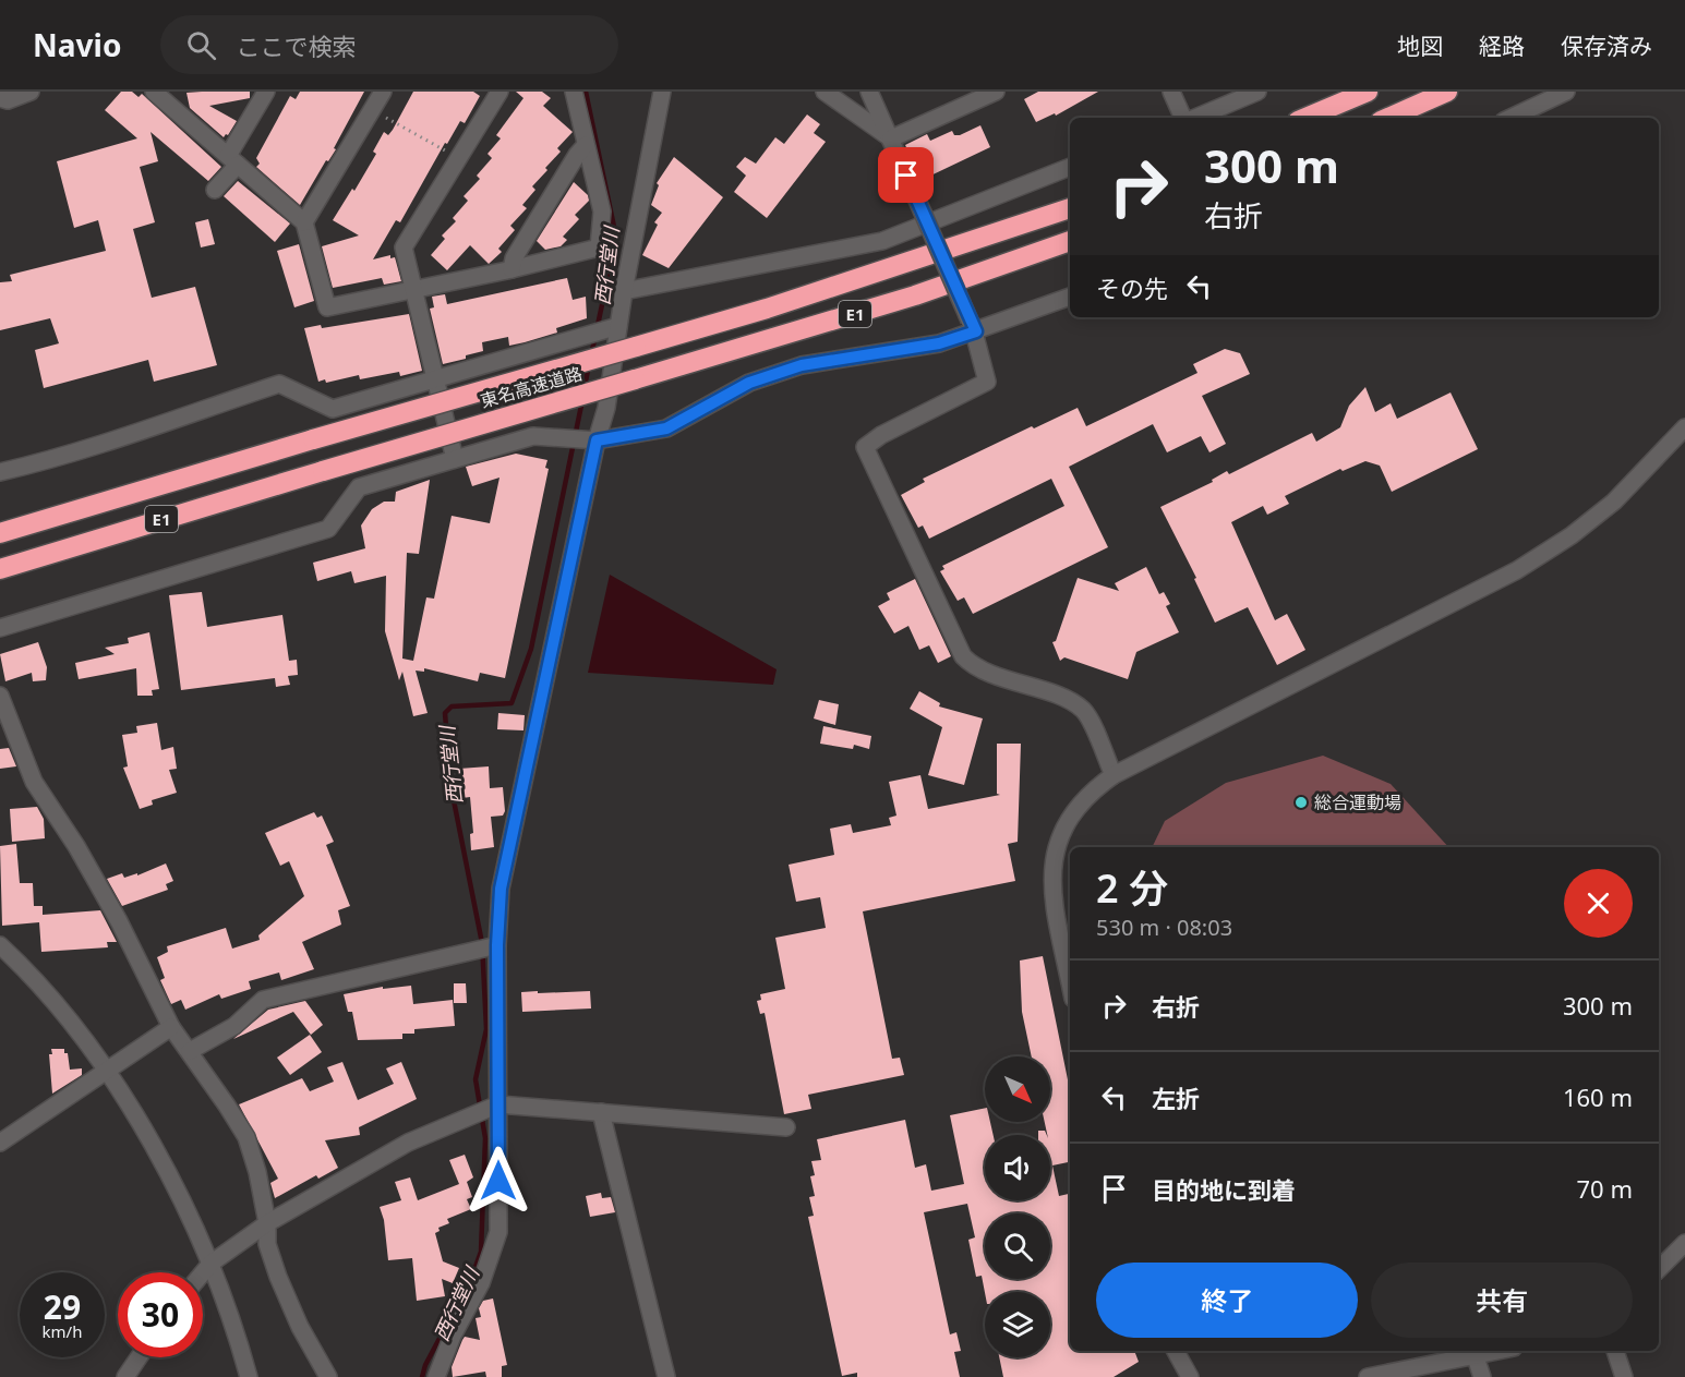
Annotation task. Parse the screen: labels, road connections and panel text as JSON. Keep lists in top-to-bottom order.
{
  "streets": {
    "highway": ["E1", "東名高速道路"]
  },
  "water": ["西行堂川"],
  "places": ["総合運動場"],
  "north": "bottom right",
  "page": {
    "header": "Navio",
    "search": "ここで検索",
    "nav": ["地図", "経路", "保存済み"],
    "turn": ["300 m", "右折"],
    "then": "その先",
    "heading": ["2 分", "530 m · 08:03"],
    "list": [
      {
        "name": "右折",
        "value": "300 m"
      },
      {
        "name": "左折",
        "value": "160 m"
      },
      {
        "name": "目的地に到着",
        "value": "70 m"
      }
    ],
    "buttons": ["終了", "共有"],
    "speed": "29 km/h",
    "limit": "30"
  }
}
